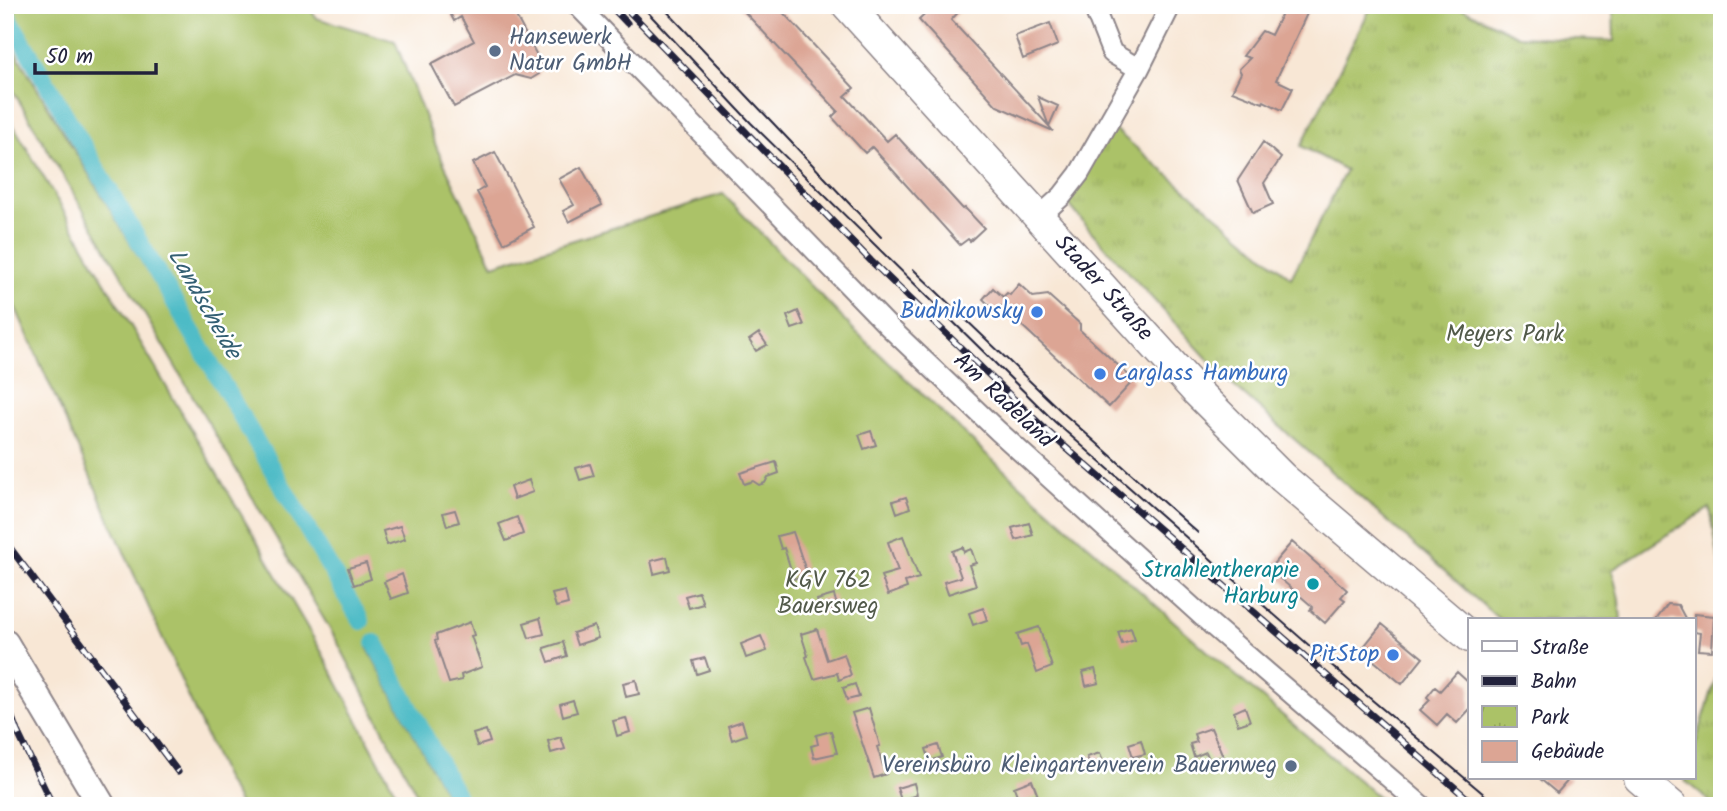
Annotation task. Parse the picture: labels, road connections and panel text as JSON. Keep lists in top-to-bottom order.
{
  "streets": {
    "main road": ["Stader Straße"],
    "street": ["Am Radeland"]
  },
  "water": ["Landscheide"],
  "parks": ["Meyers Park", "KGV 762 Bauersweg"],
  "places": [
    "Hansewerk Natur GmbH",
    "Budnikowsky",
    "Carglass Hamburg",
    "Strahlentherapie Harburg",
    "PitStop",
    "Vereinsbüro Kleingartenverein Bauernweg"
  ],
  "legend": [
    "Straße",
    "Bahn",
    "Park",
    "Gebäude"
  ],
  "scale_bar": "50 m"
}
